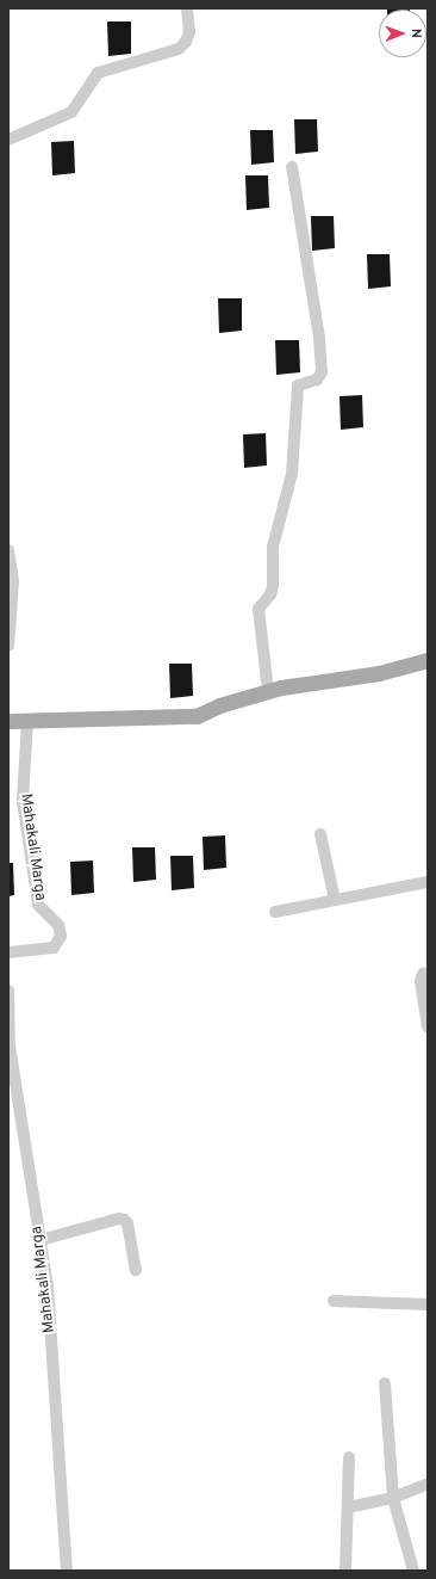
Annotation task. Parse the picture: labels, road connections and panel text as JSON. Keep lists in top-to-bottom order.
{
  "streets": {
    "street": ["Mahakali Marga"]
  },
  "north": "right"
}
